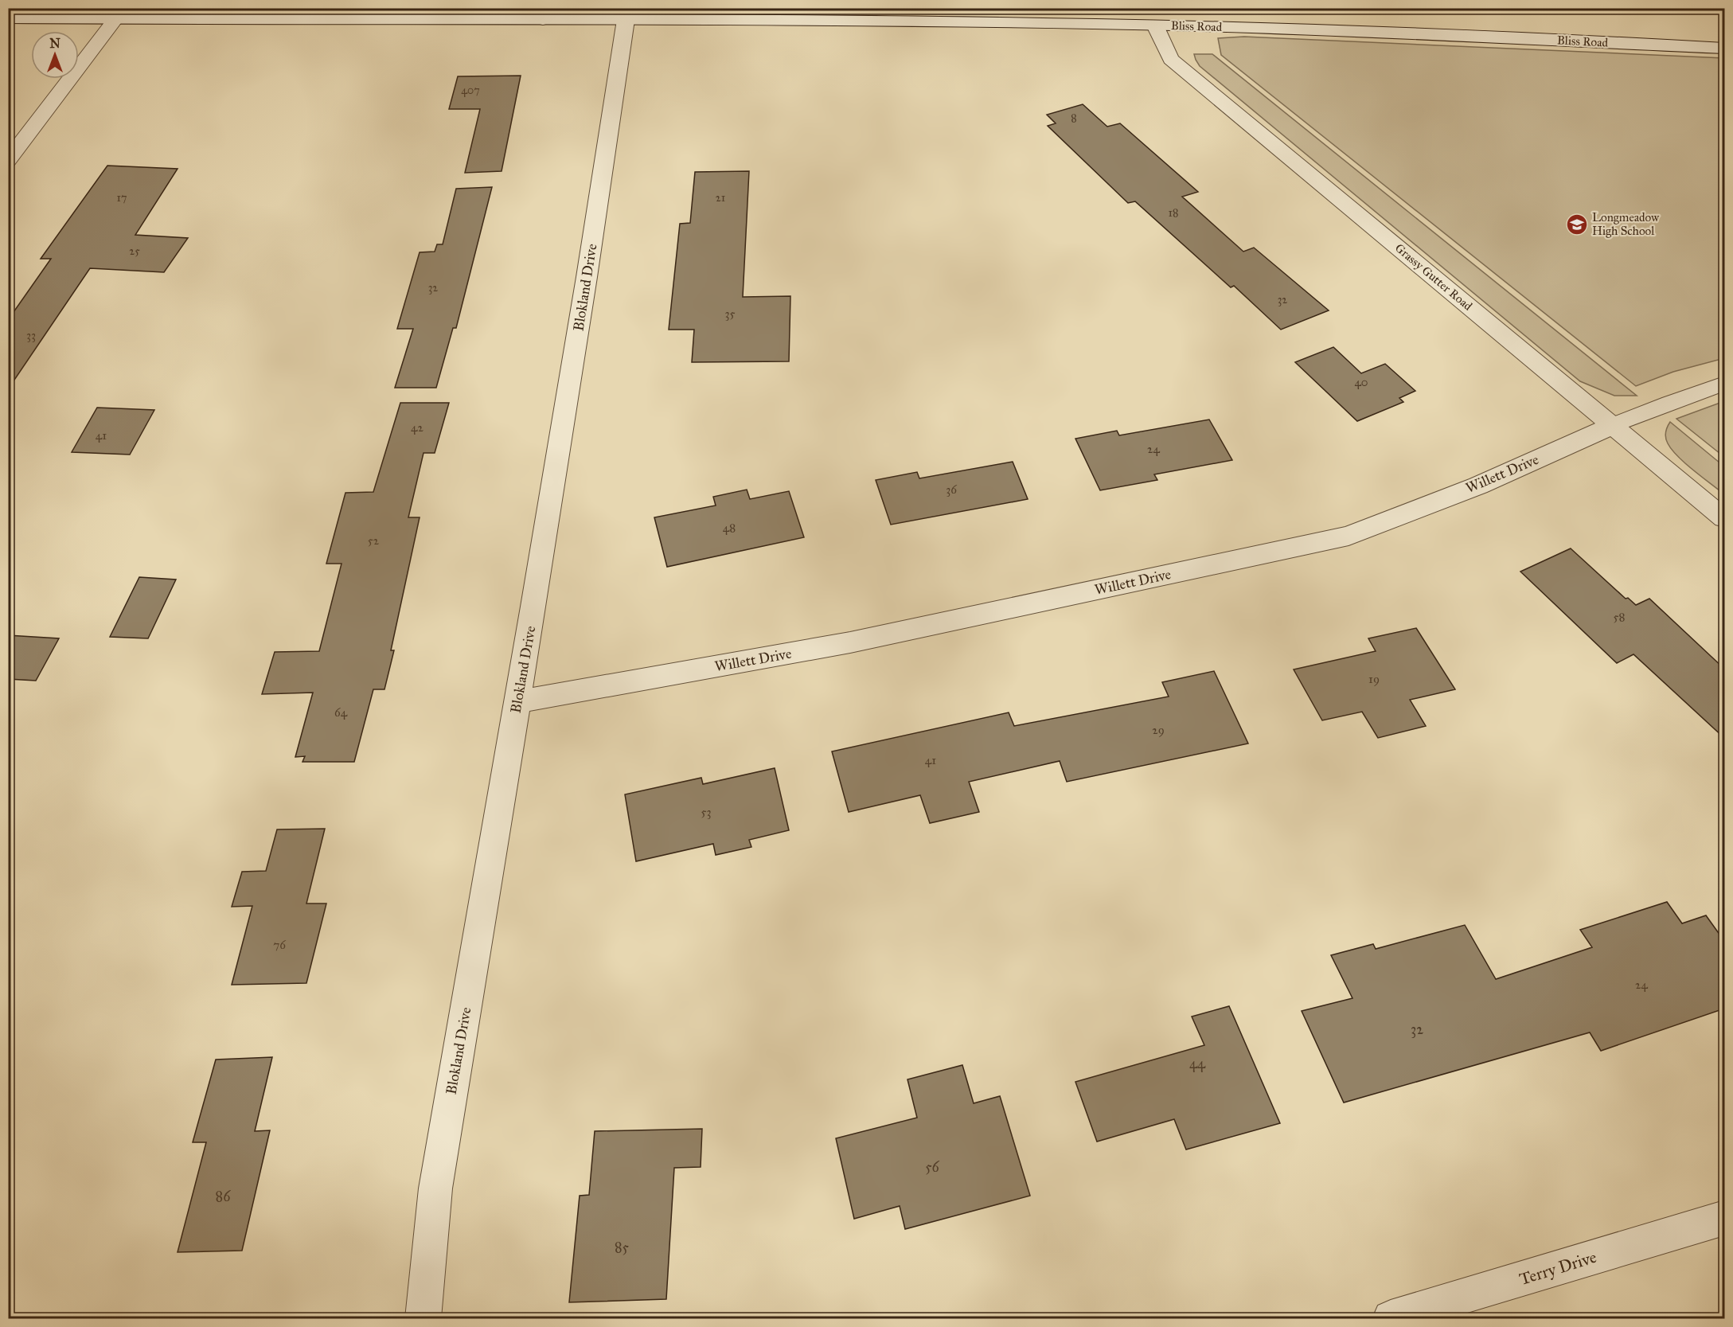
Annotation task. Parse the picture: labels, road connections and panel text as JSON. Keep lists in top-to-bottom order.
{
  "streets": {
    "street": [
      "Bliss Road",
      "Grassy Gutter Road",
      "Blokland Drive",
      "Willett Drive",
      "Terry Drive"
    ]
  },
  "crossings": [
    ["Bliss Road", "Grassy Gutter Road"],
    ["Bliss Road", "Blokland Drive"],
    ["Grassy Gutter Road", "Willett Drive"],
    ["Blokland Drive", "Willett Drive"]
  ],
  "places": {
    "school or university": ["Longmeadow High School"]
  },
  "house_numbers": [
    "407",
    "8",
    "17",
    "21",
    "18",
    "25",
    "32",
    "32",
    "35",
    "33",
    "40",
    "42",
    "41",
    "24",
    "36",
    "48",
    "52",
    "58",
    "19",
    "64",
    "29",
    "41",
    "53",
    "76",
    "24",
    "32",
    "44",
    "56",
    "86",
    "85"
  ],
  "north": "top"
}
